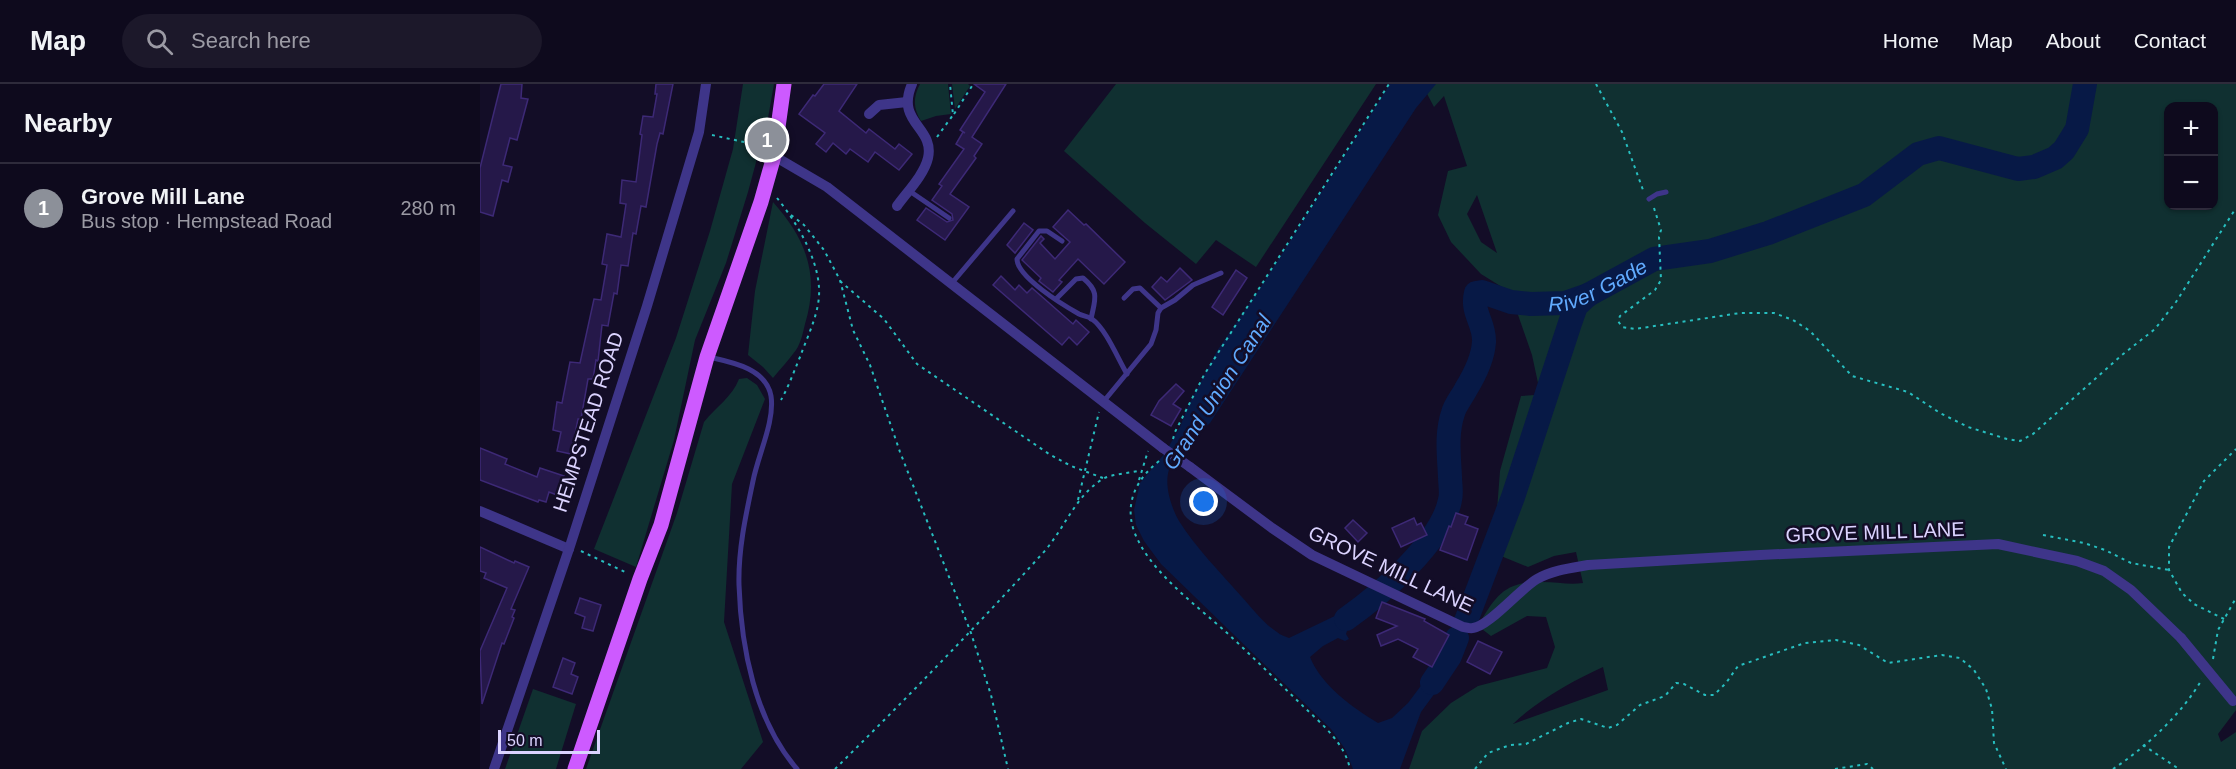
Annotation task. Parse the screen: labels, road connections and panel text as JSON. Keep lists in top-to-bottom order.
{
  "streets": {
    "street": ["HEMPSTEAD ROAD", "GROVE MILL LANE"]
  },
  "water": ["River Gade", "Grand Union Canal"],
  "scale_bar": "50 m",
  "page": {
    "header": "Map",
    "search": "Search here",
    "nav": [
      "Home",
      "Map",
      "About",
      "Contact"
    ],
    "heading": "Nearby",
    "map_buttons": ["+", "−"],
    "pins": "1",
    "list": [
      {
        "mark": "1",
        "name": "Grove Mill Lane",
        "note": "Bus stop · Hempstead Road",
        "value": "280 m"
      }
    ],
    "scale": "50 m"
  }
}
